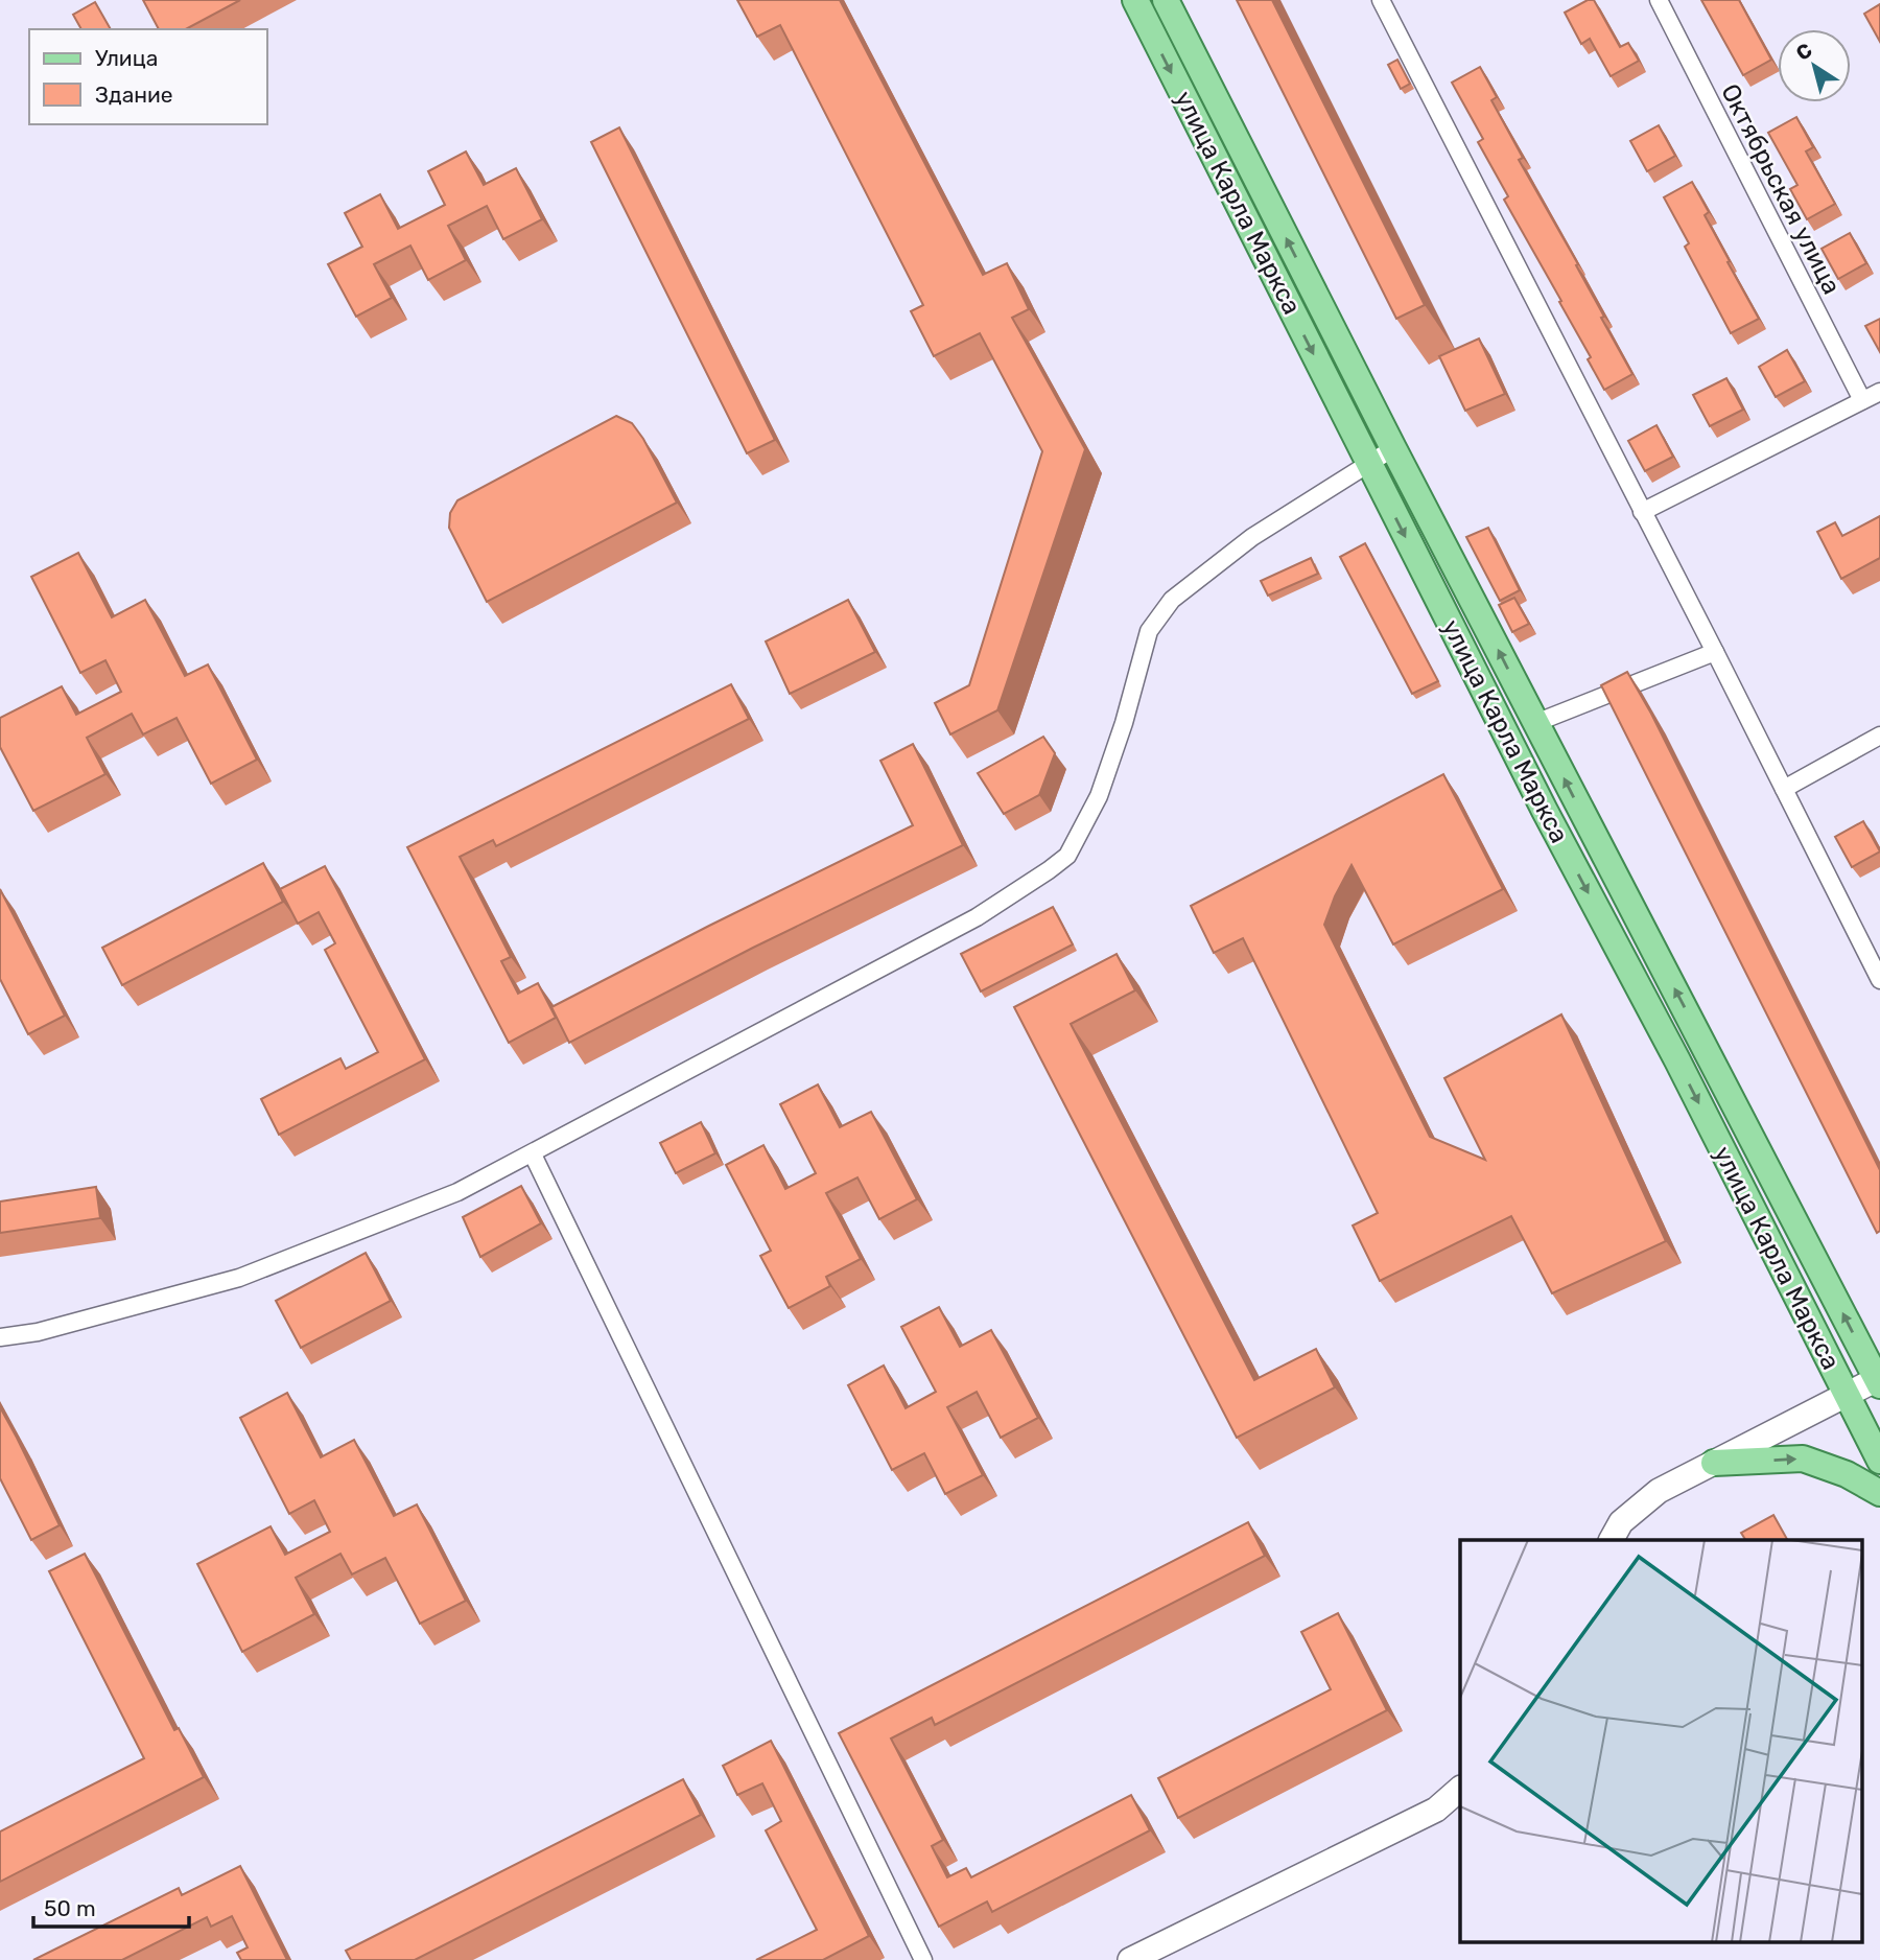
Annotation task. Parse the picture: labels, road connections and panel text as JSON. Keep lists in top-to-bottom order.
{
  "streets": {
    "main road": ["улица Карла Маркса"],
    "street": ["Октябрьская улица"]
  },
  "legend": ["Улица", "Здание"],
  "scale_bar": "50 m",
  "north": "top left"
}
